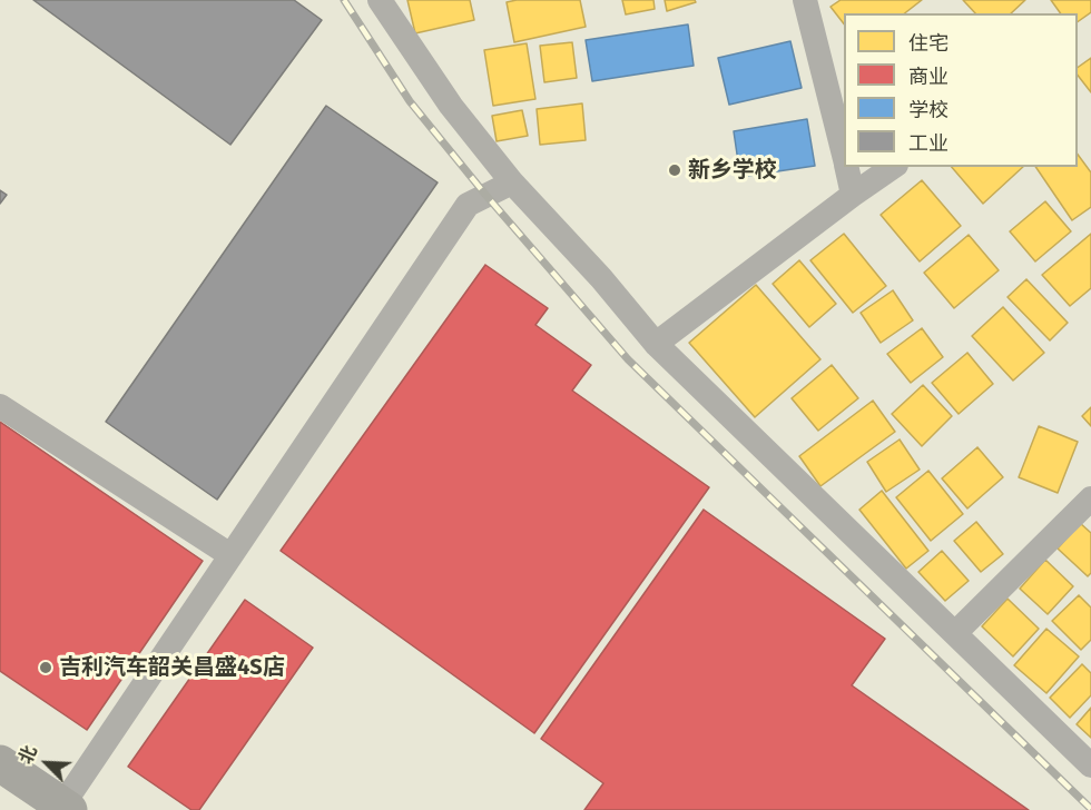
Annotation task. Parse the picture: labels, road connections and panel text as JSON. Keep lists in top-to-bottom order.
{
  "places": ["新乡学校", "吉利汽车韶关昌盛4S店"],
  "legend": [
    "住宅",
    "商业",
    "学校",
    "工业"
  ],
  "north": "top left"
}
